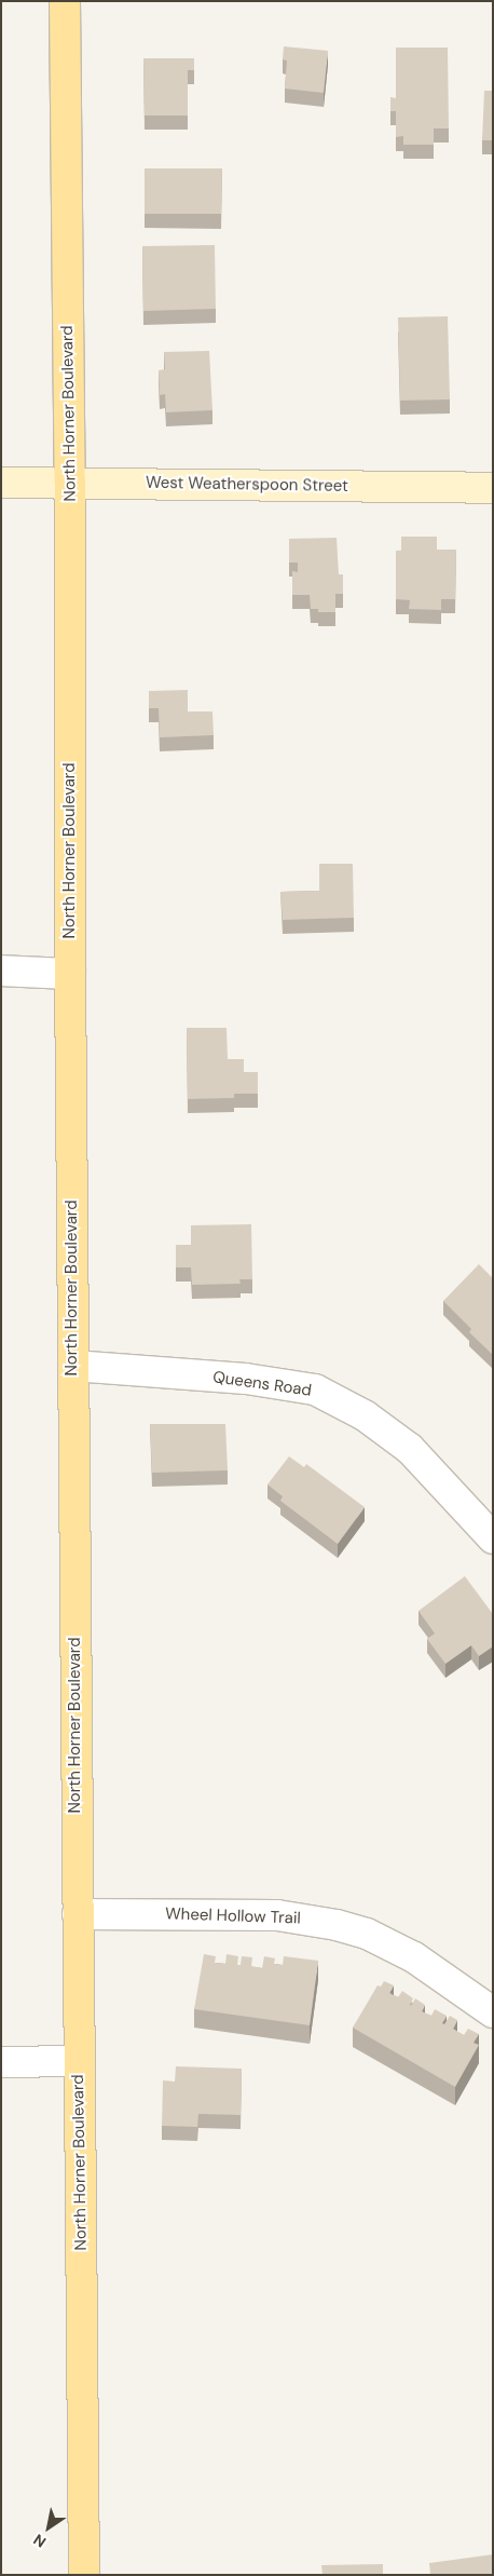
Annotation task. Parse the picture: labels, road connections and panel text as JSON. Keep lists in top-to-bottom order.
{
  "streets": {
    "main road": ["North Horner Boulevard"],
    "street": ["West Weatherspoon Street", "Queens Road", "Wheel Hollow Trail"]
  },
  "crossings": [
    ["North Horner Boulevard", "West Weatherspoon Street"],
    ["North Horner Boulevard", "Queens Road"],
    ["North Horner Boulevard", "Wheel Hollow Trail"]
  ],
  "north": "bottom left"
}
